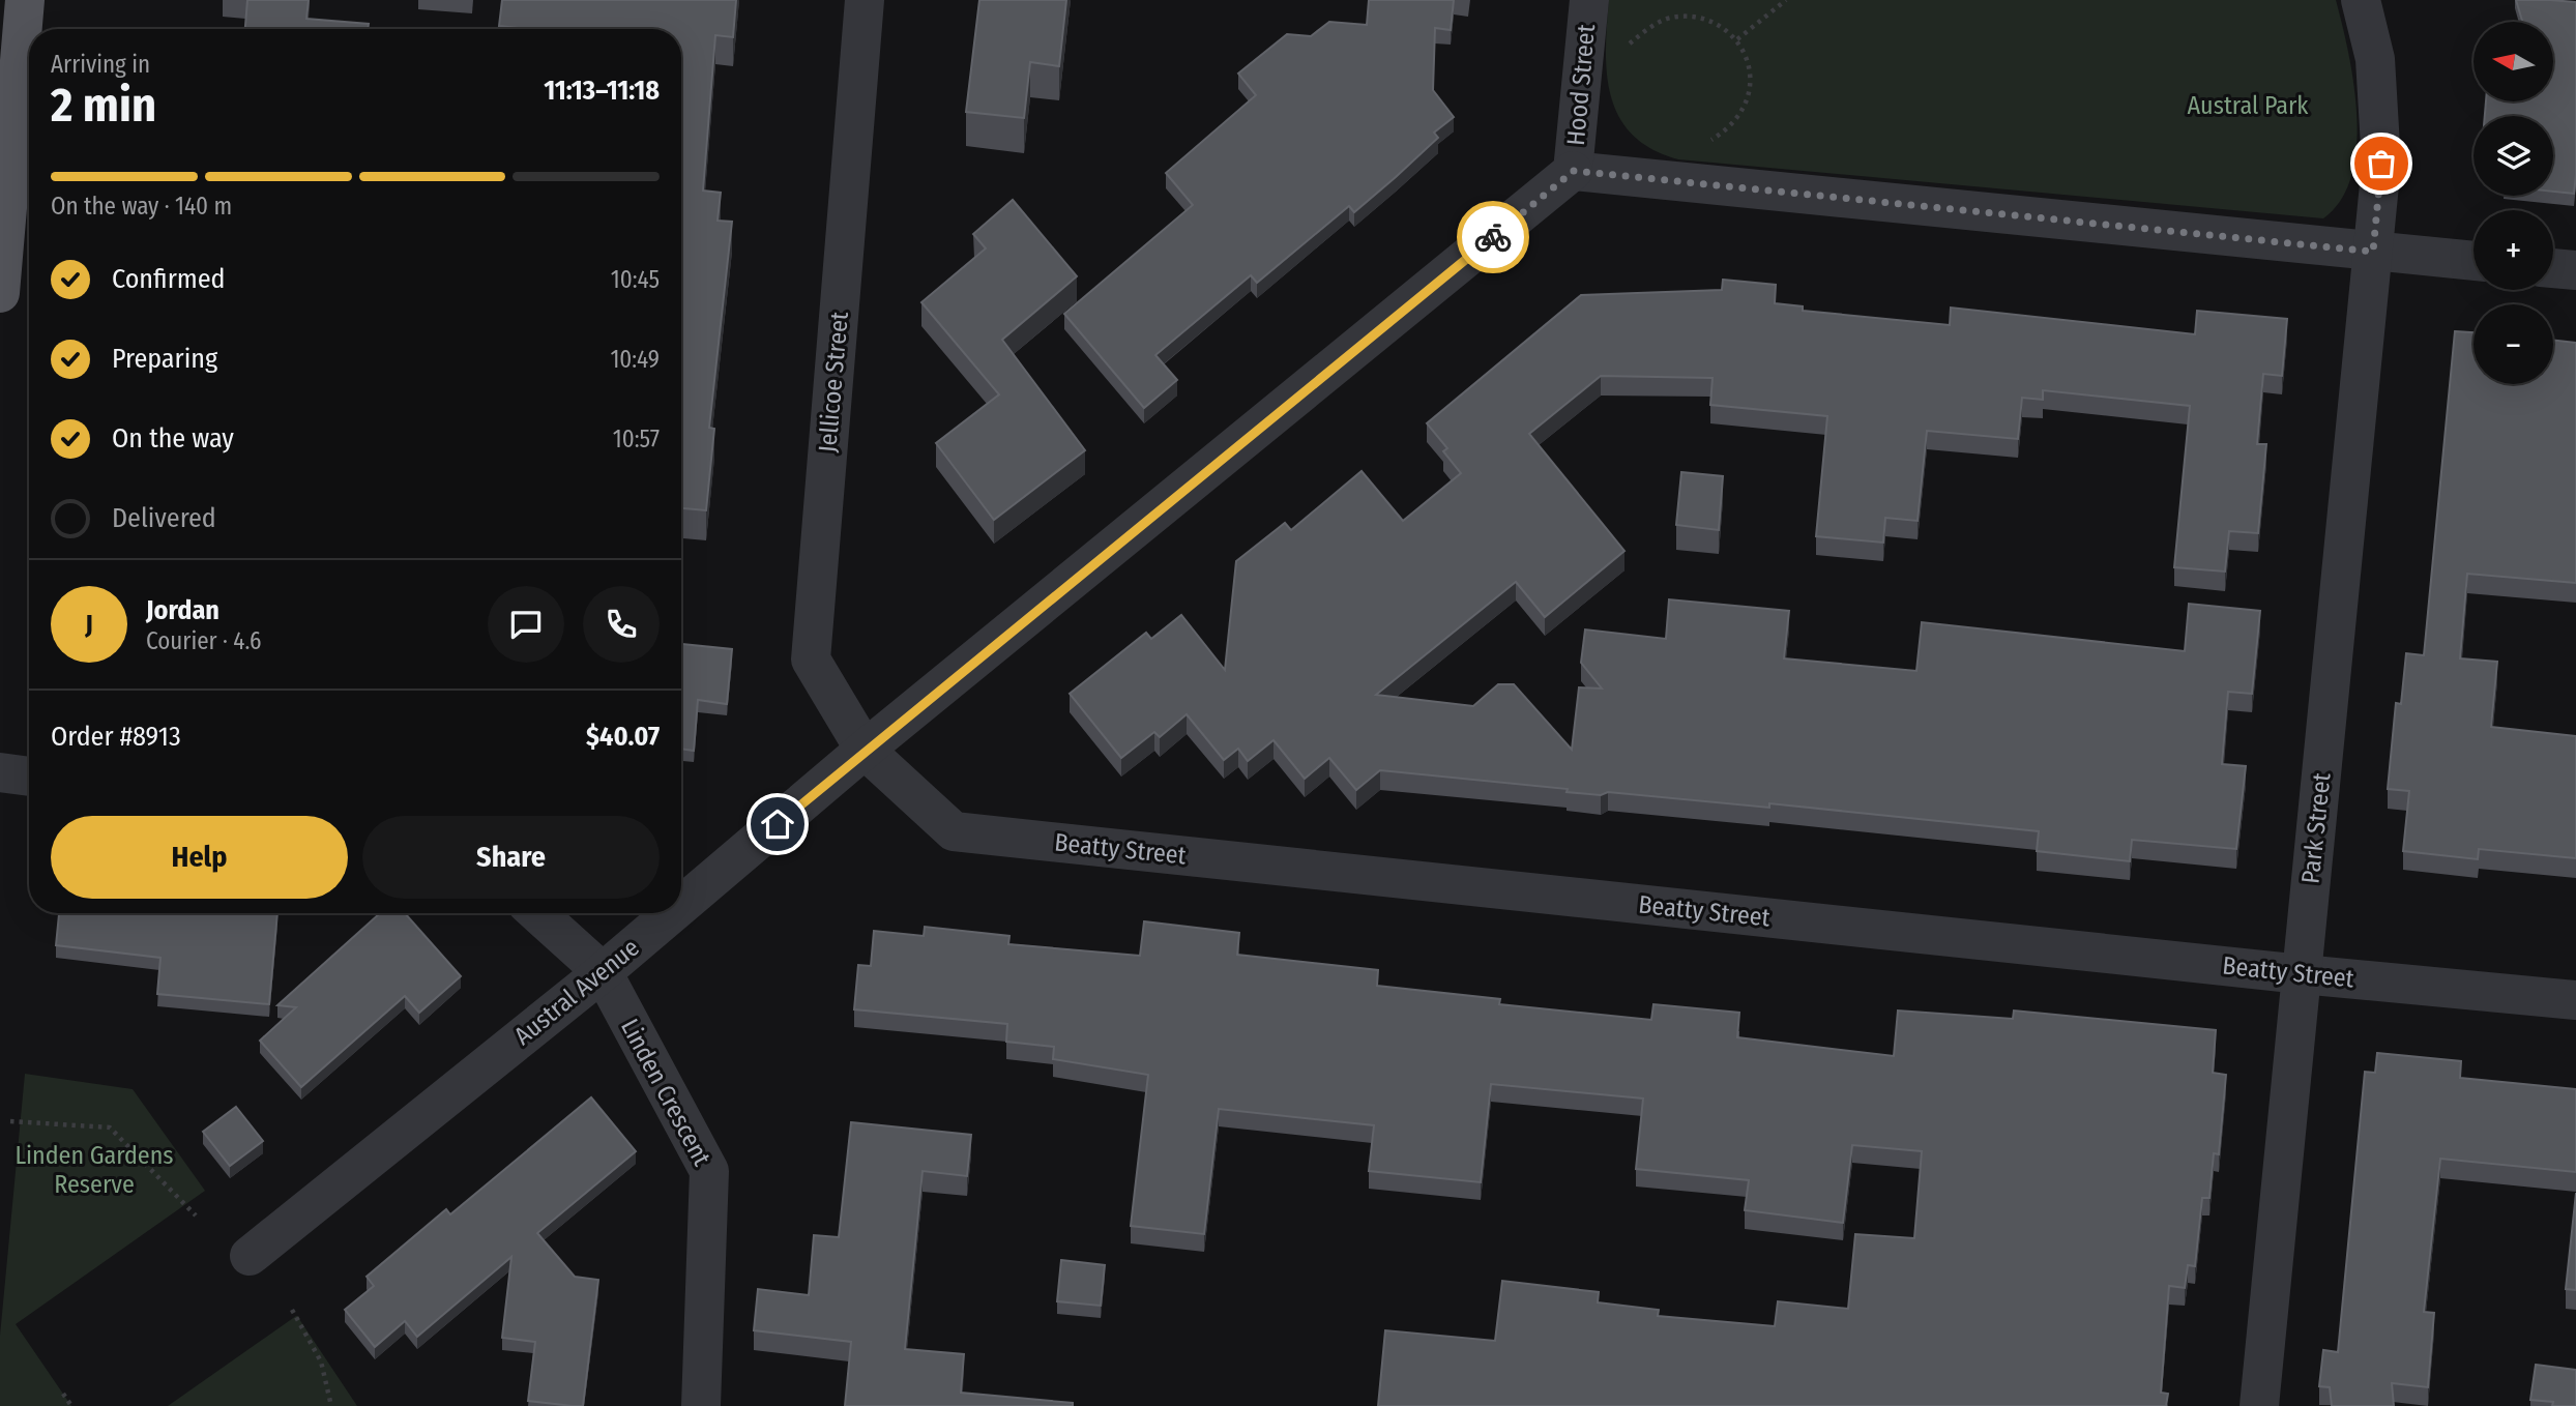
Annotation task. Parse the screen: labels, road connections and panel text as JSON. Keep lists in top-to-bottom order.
{
  "streets": {
    "street": [
      "Hood Street",
      "Jellicoe Street",
      "Park Street",
      "Beatty Street",
      "Austral Avenue",
      "Linden Crescent"
    ]
  },
  "crossings": [
    ["Hood Street", "Austral Avenue"],
    ["Jellicoe Street", "Beatty Street"],
    ["Jellicoe Street", "Austral Avenue"],
    ["Park Street", "Beatty Street"],
    ["Beatty Street", "Austral Avenue"],
    ["Austral Avenue", "Linden Crescent"]
  ],
  "parks": ["Austral Park", "Linden Gardens Reserve"],
  "north": "left",
  "page": {
    "map_buttons": ["+", "−"],
    "heading": ["2 min", "Arriving in", "11:13–11:18"],
    "panel": [
      "Jordan",
      "Courier · 4.6",
      "Order #8913",
      "$40.07"
    ],
    "bar": "On the way · 140 m",
    "list": [
      ["Confirmed", "10:45"],
      ["Preparing", "10:49"],
      ["On the way", "10:57"],
      "Delivered"
    ],
    "round": "J",
    "buttons": ["Help", "Share"]
  }
}
